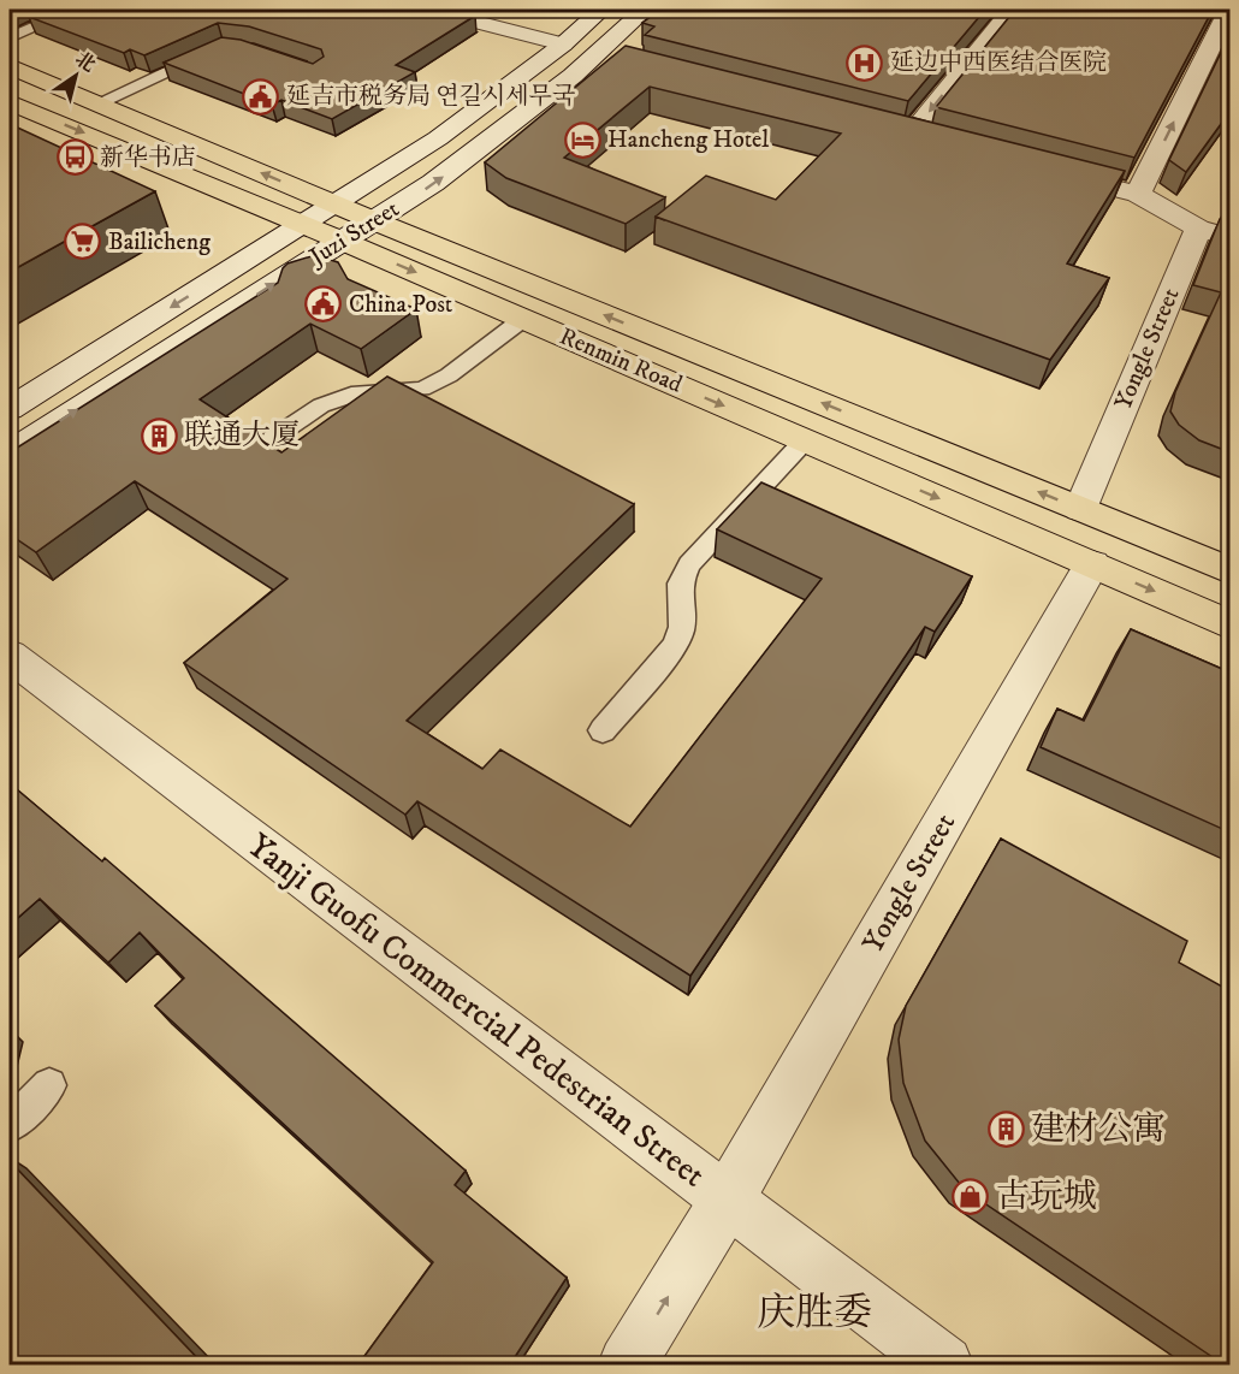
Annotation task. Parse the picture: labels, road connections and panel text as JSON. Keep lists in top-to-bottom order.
{
  "streets": {
    "main road": ["Renmin Road"],
    "street": ["Juzi Street", "Yongle Street", "Yanji Guofu Commercial Pedestrian Street"]
  },
  "crossings": [
    ["Juzi Street", "Renmin Road"],
    ["Yongle Street", "Renmin Road"],
    ["Yongle Street", "Yanji Guofu Commercial Pedestrian Street"]
  ],
  "districts": ["庆胜委"],
  "places": {
    "hospital": ["延边中西医结合医院"],
    "public building": ["延吉市税务局 연길시세무국", "China Post"],
    "hotel": ["Hancheng Hotel"],
    "bus stop": ["新华书店"],
    "supermarket": ["Bailicheng"],
    "building": ["联通大厦", "建材公寓"],
    "shop": ["古玩城"]
  },
  "north": "top right"
}
